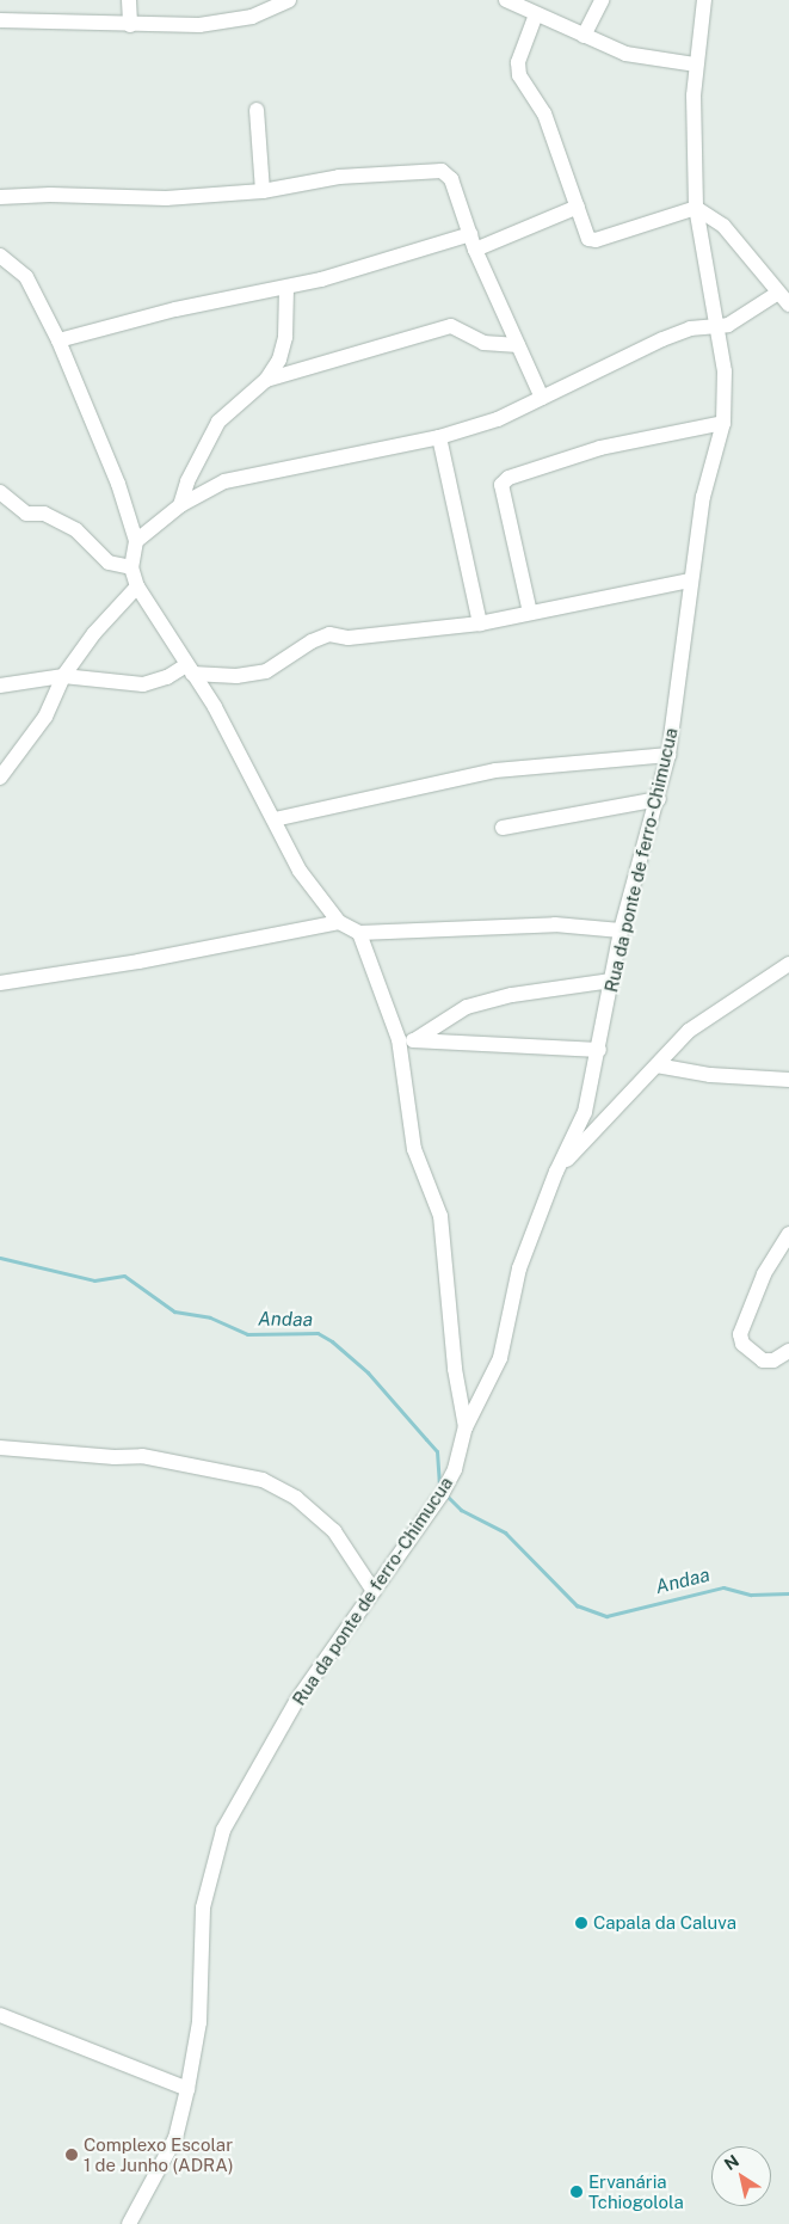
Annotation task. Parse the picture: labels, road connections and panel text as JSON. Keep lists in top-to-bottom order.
{
  "streets": {
    "street": ["Rua da ponte de ferro- Chimucua"]
  },
  "water": ["Andaa"],
  "places": ["Capala da Caluva", "Complexo Escolar 1 de Junho (ADRA)", "Ervanária Tchiogolola"],
  "north": "top left"
}
